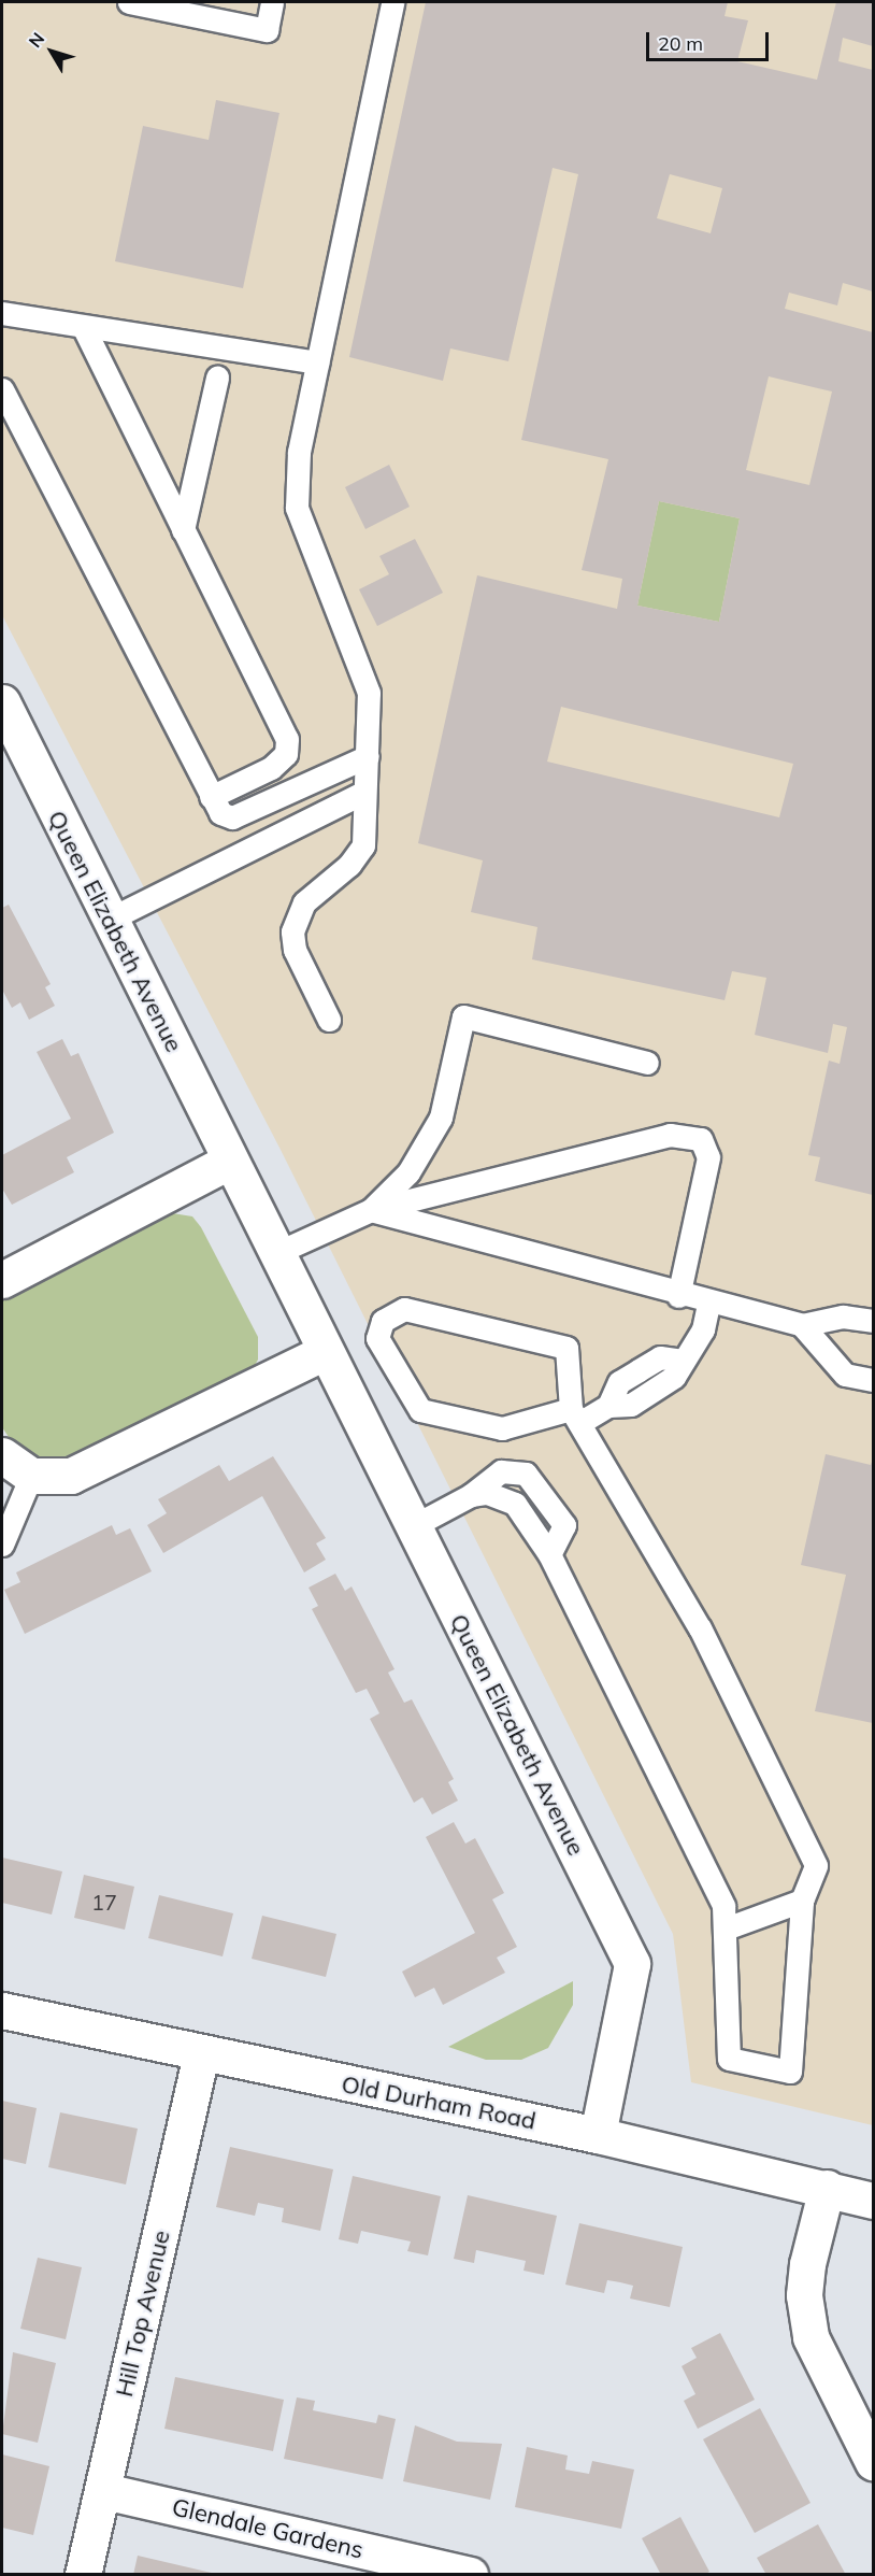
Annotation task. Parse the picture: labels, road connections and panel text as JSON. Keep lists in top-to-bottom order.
{
  "streets": {
    "street": [
      "Queen Elizabeth Avenue",
      "Old Durham Road",
      "Hill Top Avenue",
      "Glendale Gardens"
    ]
  },
  "crossings": [
    ["Queen Elizabeth Avenue", "Old Durham Road"],
    ["Old Durham Road", "Hill Top Avenue"],
    ["Hill Top Avenue", "Glendale Gardens"]
  ],
  "house_numbers": ["17"],
  "scale_bar": "20 m",
  "north": "top left"
}
